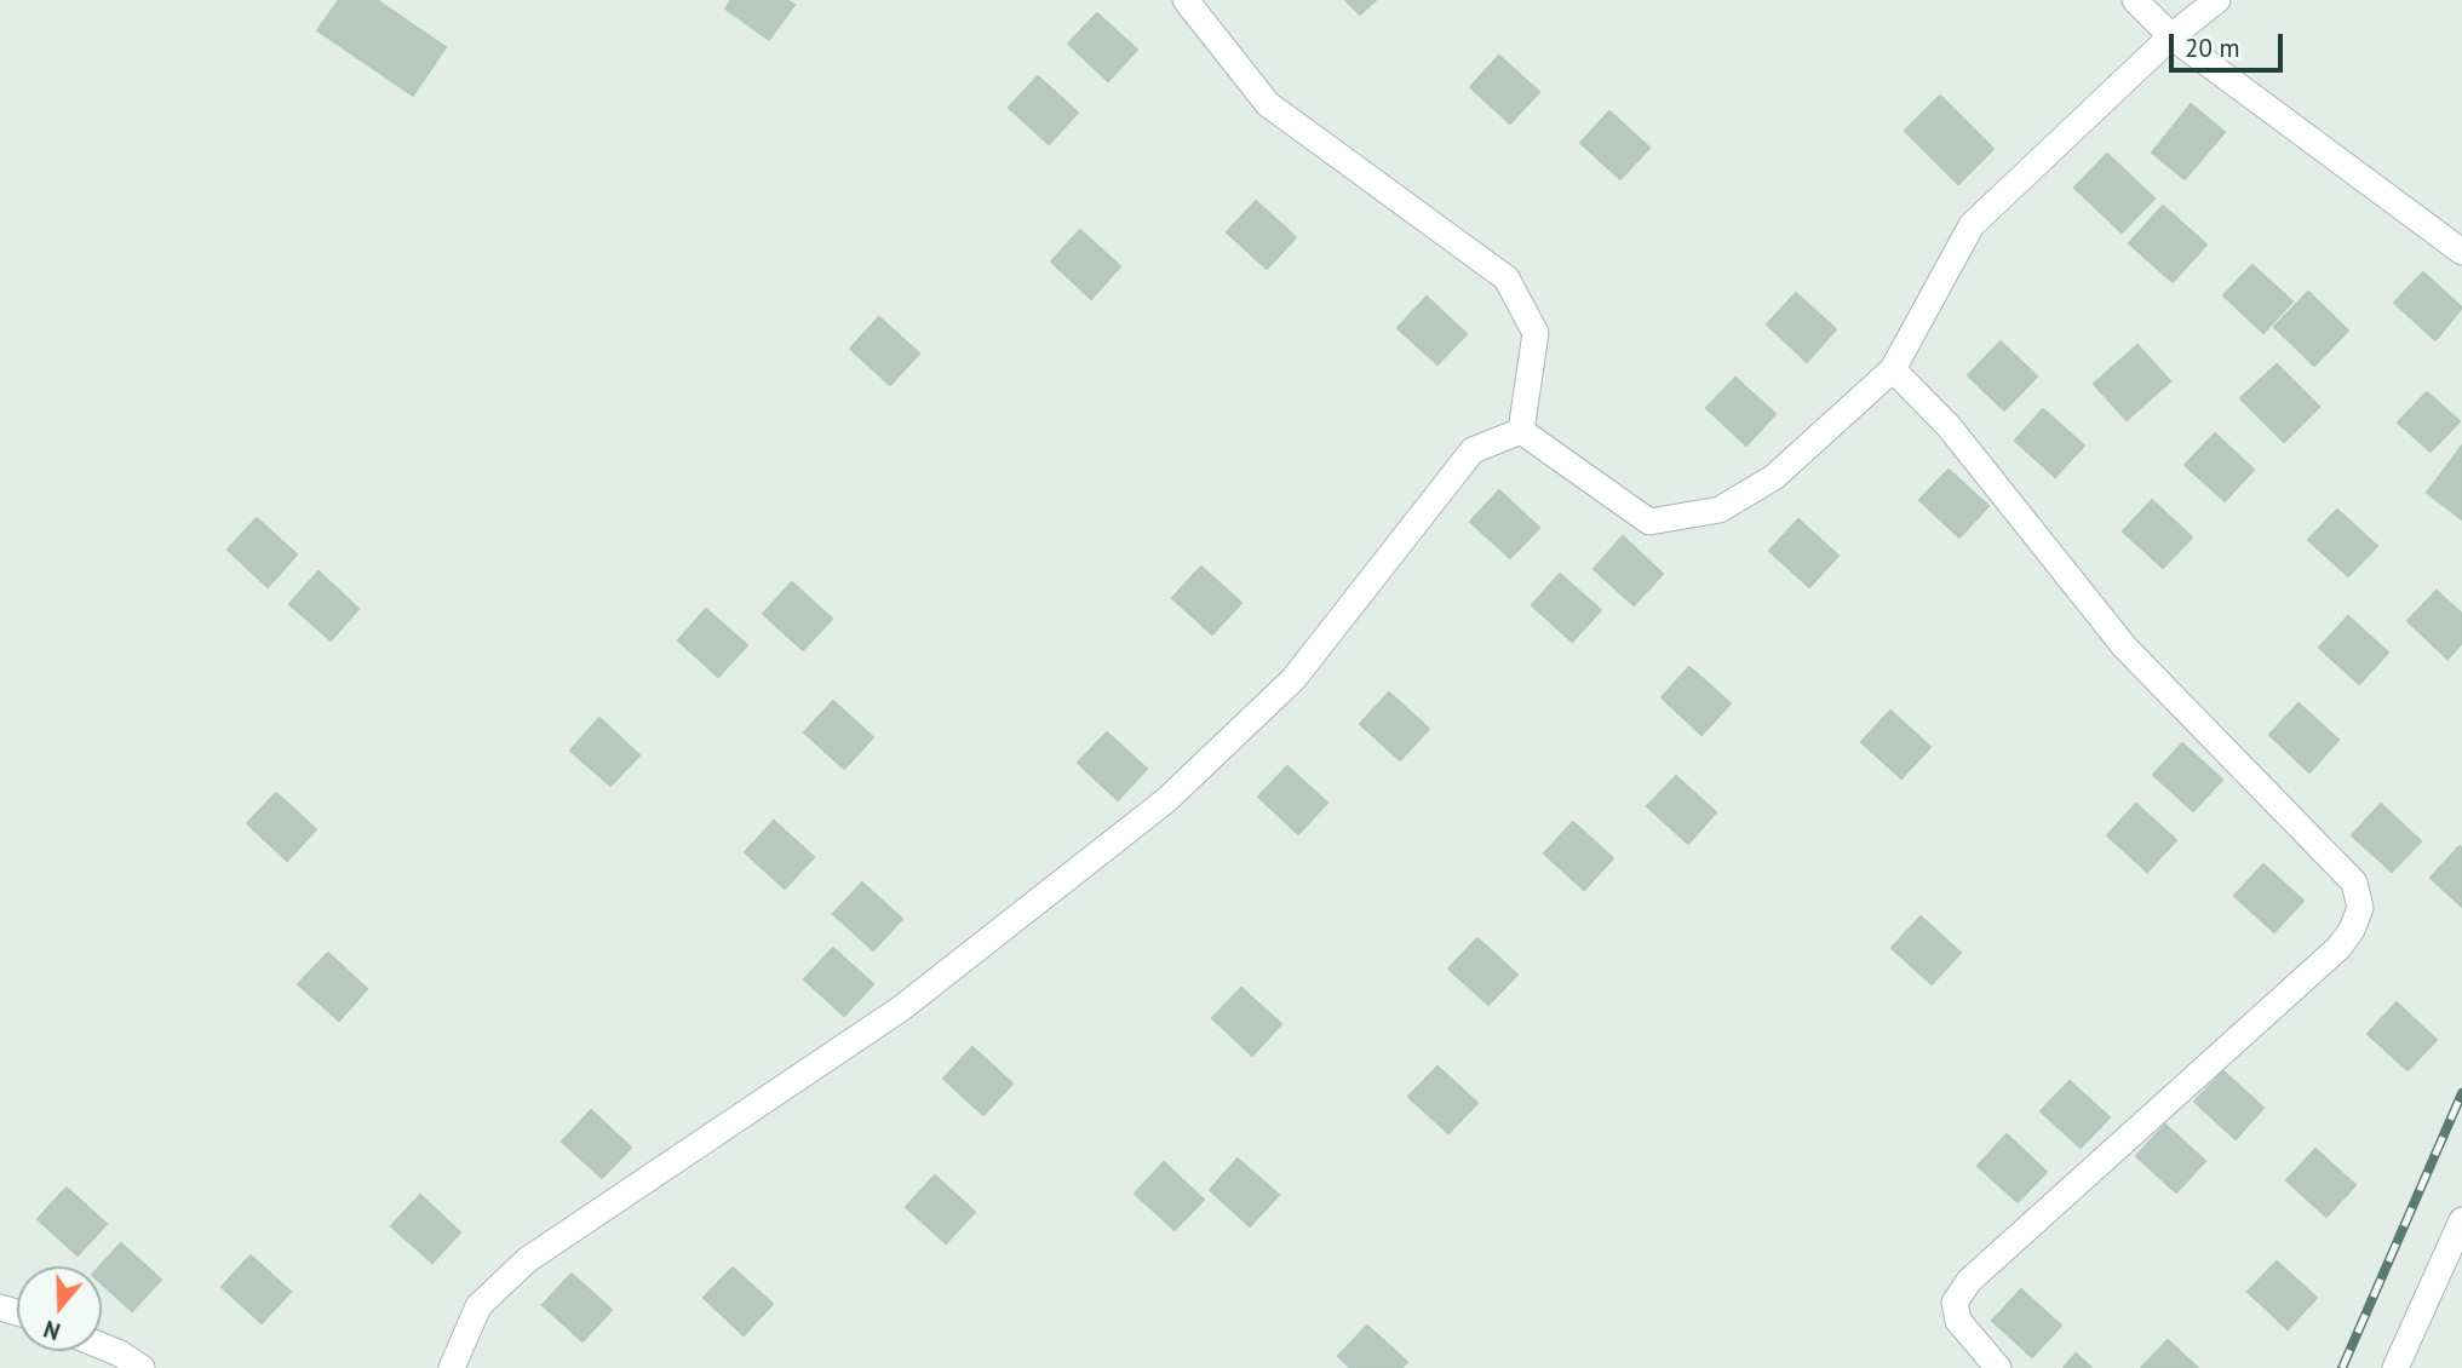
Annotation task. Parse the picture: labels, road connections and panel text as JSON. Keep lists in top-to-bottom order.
{
  "scale_bar": "20 m",
  "north": "bottom"
}
